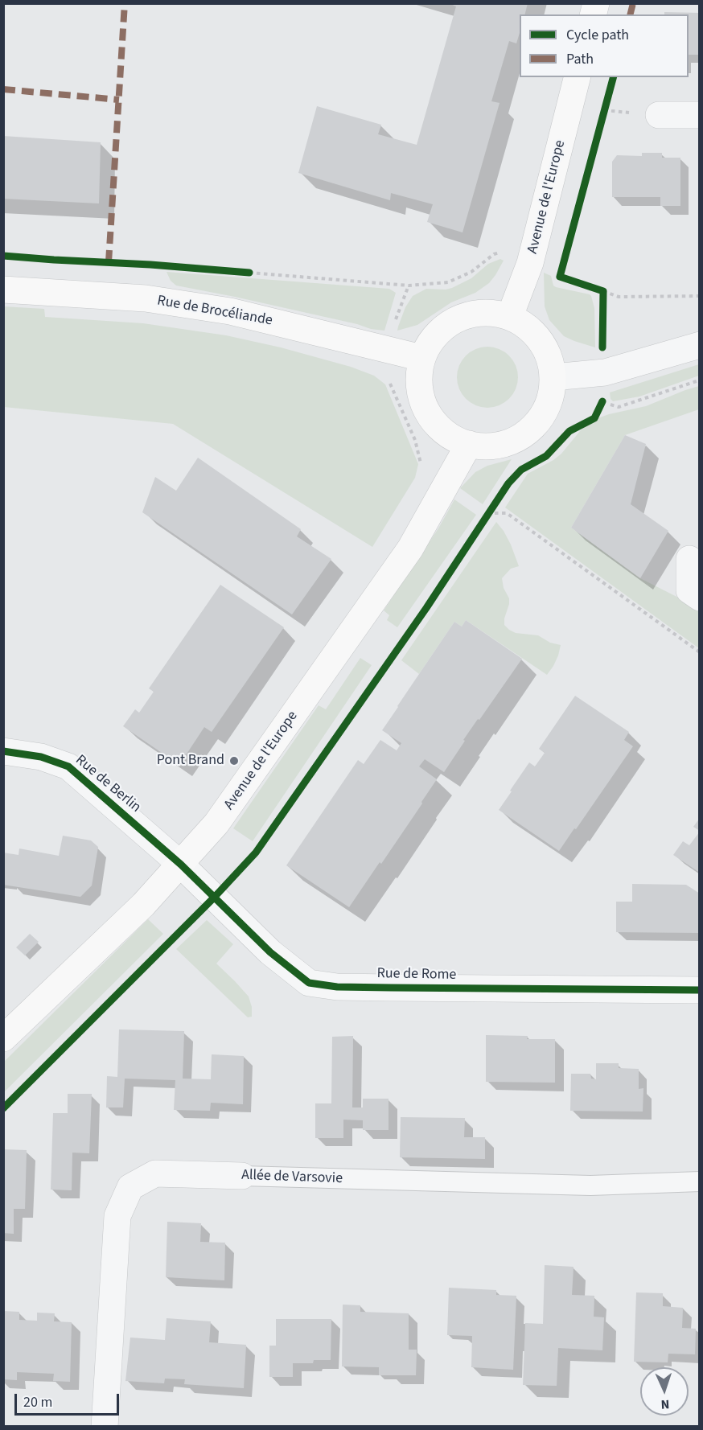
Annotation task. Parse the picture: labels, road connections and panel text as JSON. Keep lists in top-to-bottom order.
{
  "streets": {
    "street": [
      "Avenue de l'Europe",
      "Rue de Brocéliande",
      "Rue de Berlin",
      "Rue de Rome",
      "Allée de Varsovie"
    ]
  },
  "crossings": [
    ["Avenue de l'Europe", "Rue de Brocéliande"],
    ["Avenue de l'Europe", "Rue de Berlin"],
    ["Avenue de l'Europe", "Rue de Rome"],
    ["Rue de Berlin", "Rue de Rome"]
  ],
  "places": ["Pont Brand"],
  "legend": ["Cycle path", "Path"],
  "scale_bar": "20 m",
  "north": "bottom"
}
